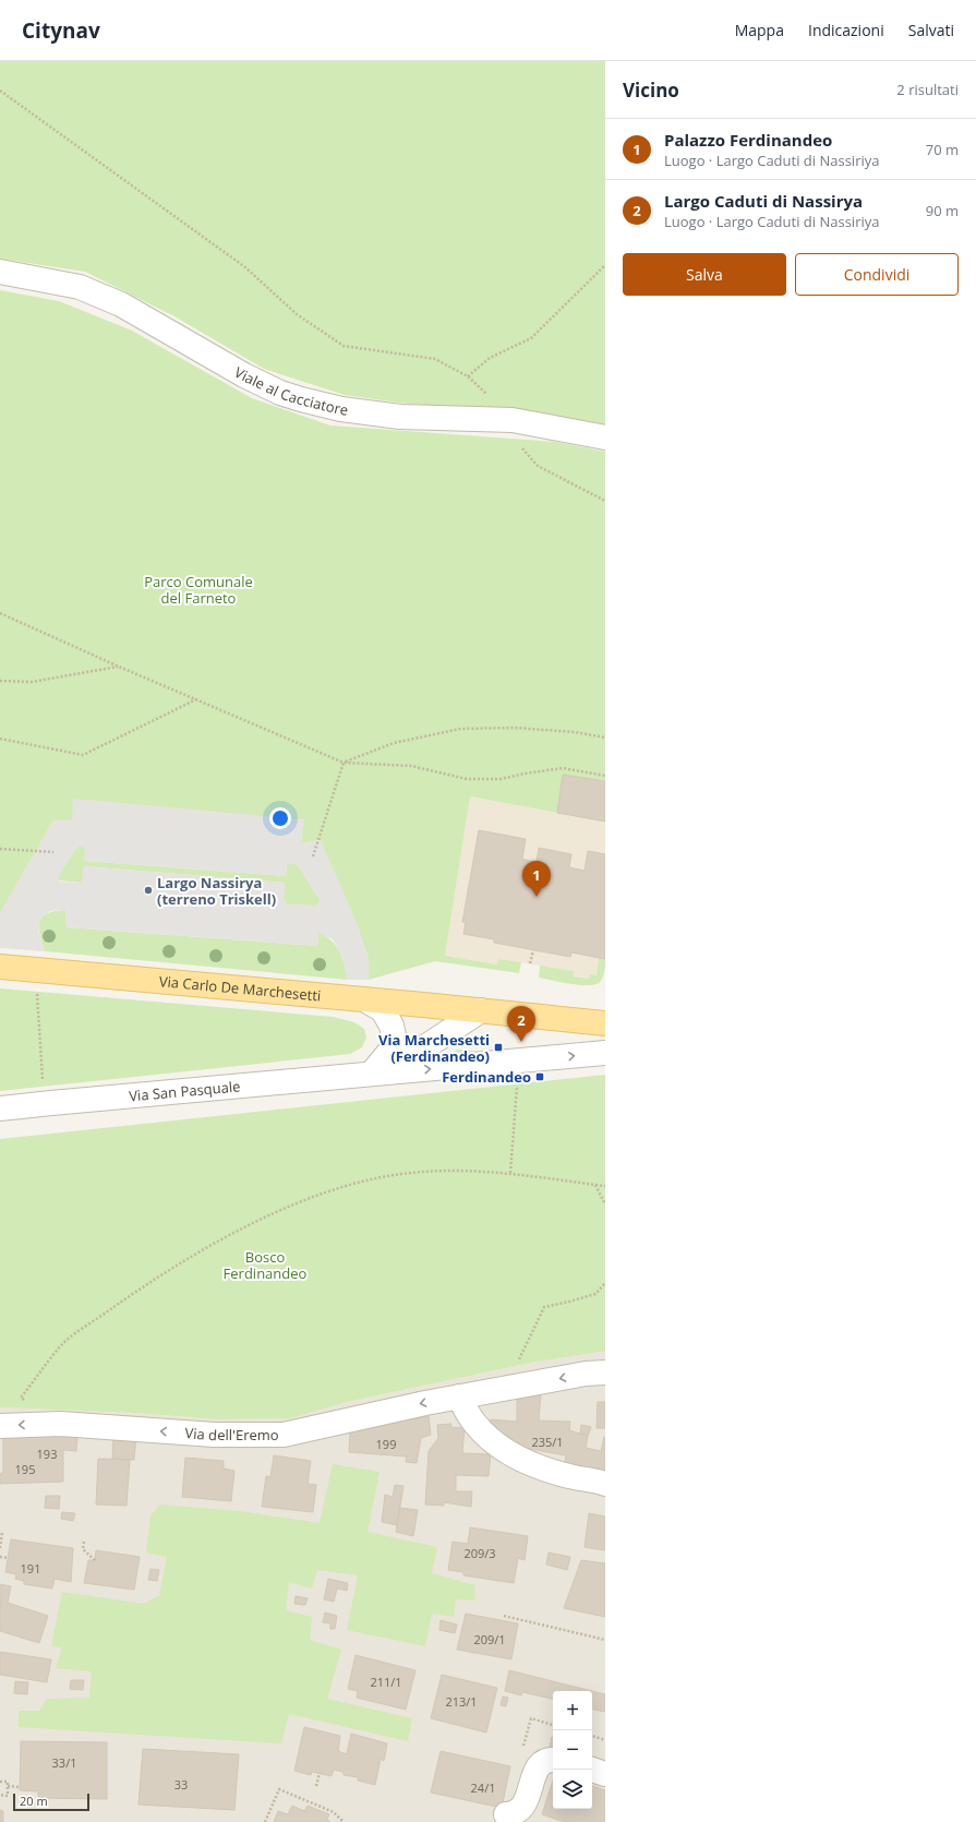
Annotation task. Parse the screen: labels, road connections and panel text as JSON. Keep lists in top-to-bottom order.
{
  "streets": {
    "main road": ["Via Carlo De Marchesetti"],
    "street": ["Viale al Cacciatore", "Via San Pasquale", "Via dell'Eremo"]
  },
  "one_way": ["Via dell'Eremo"],
  "parks": ["Parco Comunale del Farneto", "Bosco Ferdinandeo"],
  "places": {
    "other": ["Largo Nassirya (terreno Triskell)"],
    "transit": ["Via Marchesetti (Ferdinandeo)", "Ferdinandeo"]
  },
  "house_numbers": [
    "235/1",
    "199",
    "193",
    "195",
    "209/3",
    "191",
    "209/1",
    "211/1",
    "213/1",
    "33/1",
    "33",
    "24/1"
  ],
  "scale_bar": "20 m",
  "page": {
    "header": "Citynav",
    "nav": ["Mappa", "Indicazioni", "Salvati"],
    "heading": ["Vicino", "2 risultati"],
    "list": [
      {
        "mark": "1",
        "name": "Palazzo Ferdinandeo",
        "note": "Luogo · Largo Caduti di Nassiriya",
        "value": "70 m"
      },
      {
        "mark": "2",
        "name": "Largo Caduti di Nassirya",
        "note": "Luogo · Largo Caduti di Nassiriya",
        "value": "90 m"
      }
    ],
    "buttons": ["Salva", "Condividi"],
    "pins": ["1", "2"],
    "map_buttons": ["+", "−"],
    "scale": "20 m"
  }
}
